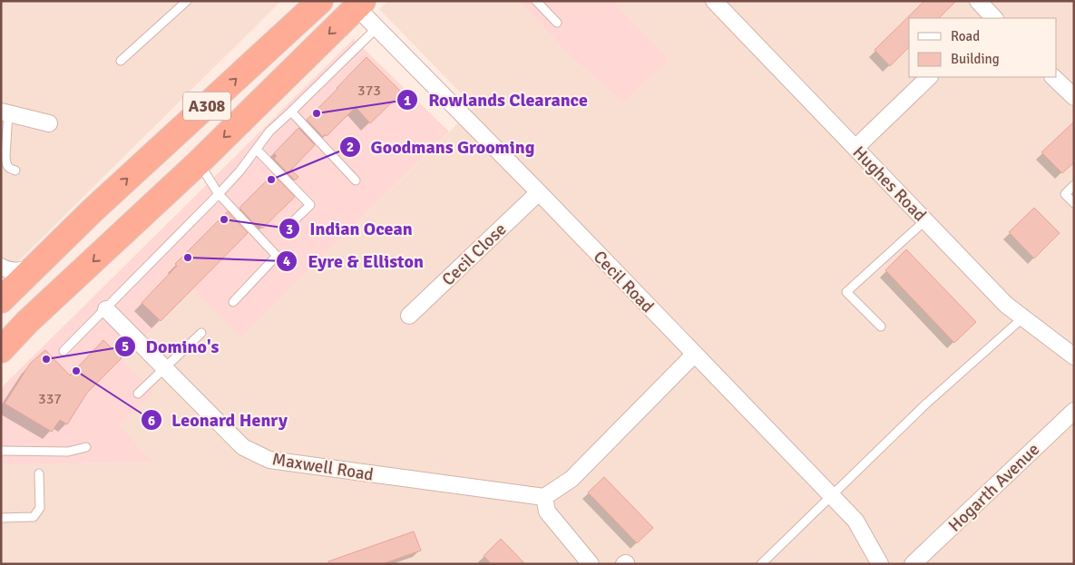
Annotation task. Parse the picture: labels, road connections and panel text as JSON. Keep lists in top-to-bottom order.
{
  "streets": {
    "highway": ["A308"],
    "street": [
      "Hughes Road",
      "Cecil Close",
      "Cecil Road",
      "Maxwell Road",
      "Hogarth Avenue"
    ]
  },
  "crossings": [
    ["A308", "Cecil Road"],
    ["Cecil Close", "Cecil Road"]
  ],
  "places": [
    "Rowlands Clearance",
    "Goodmans Grooming",
    "Indian Ocean",
    "Eyre & Elliston",
    "Domino's",
    "Leonard Henry"
  ],
  "house_numbers": ["373", "337"],
  "legend": ["Road", "Building"]
}
